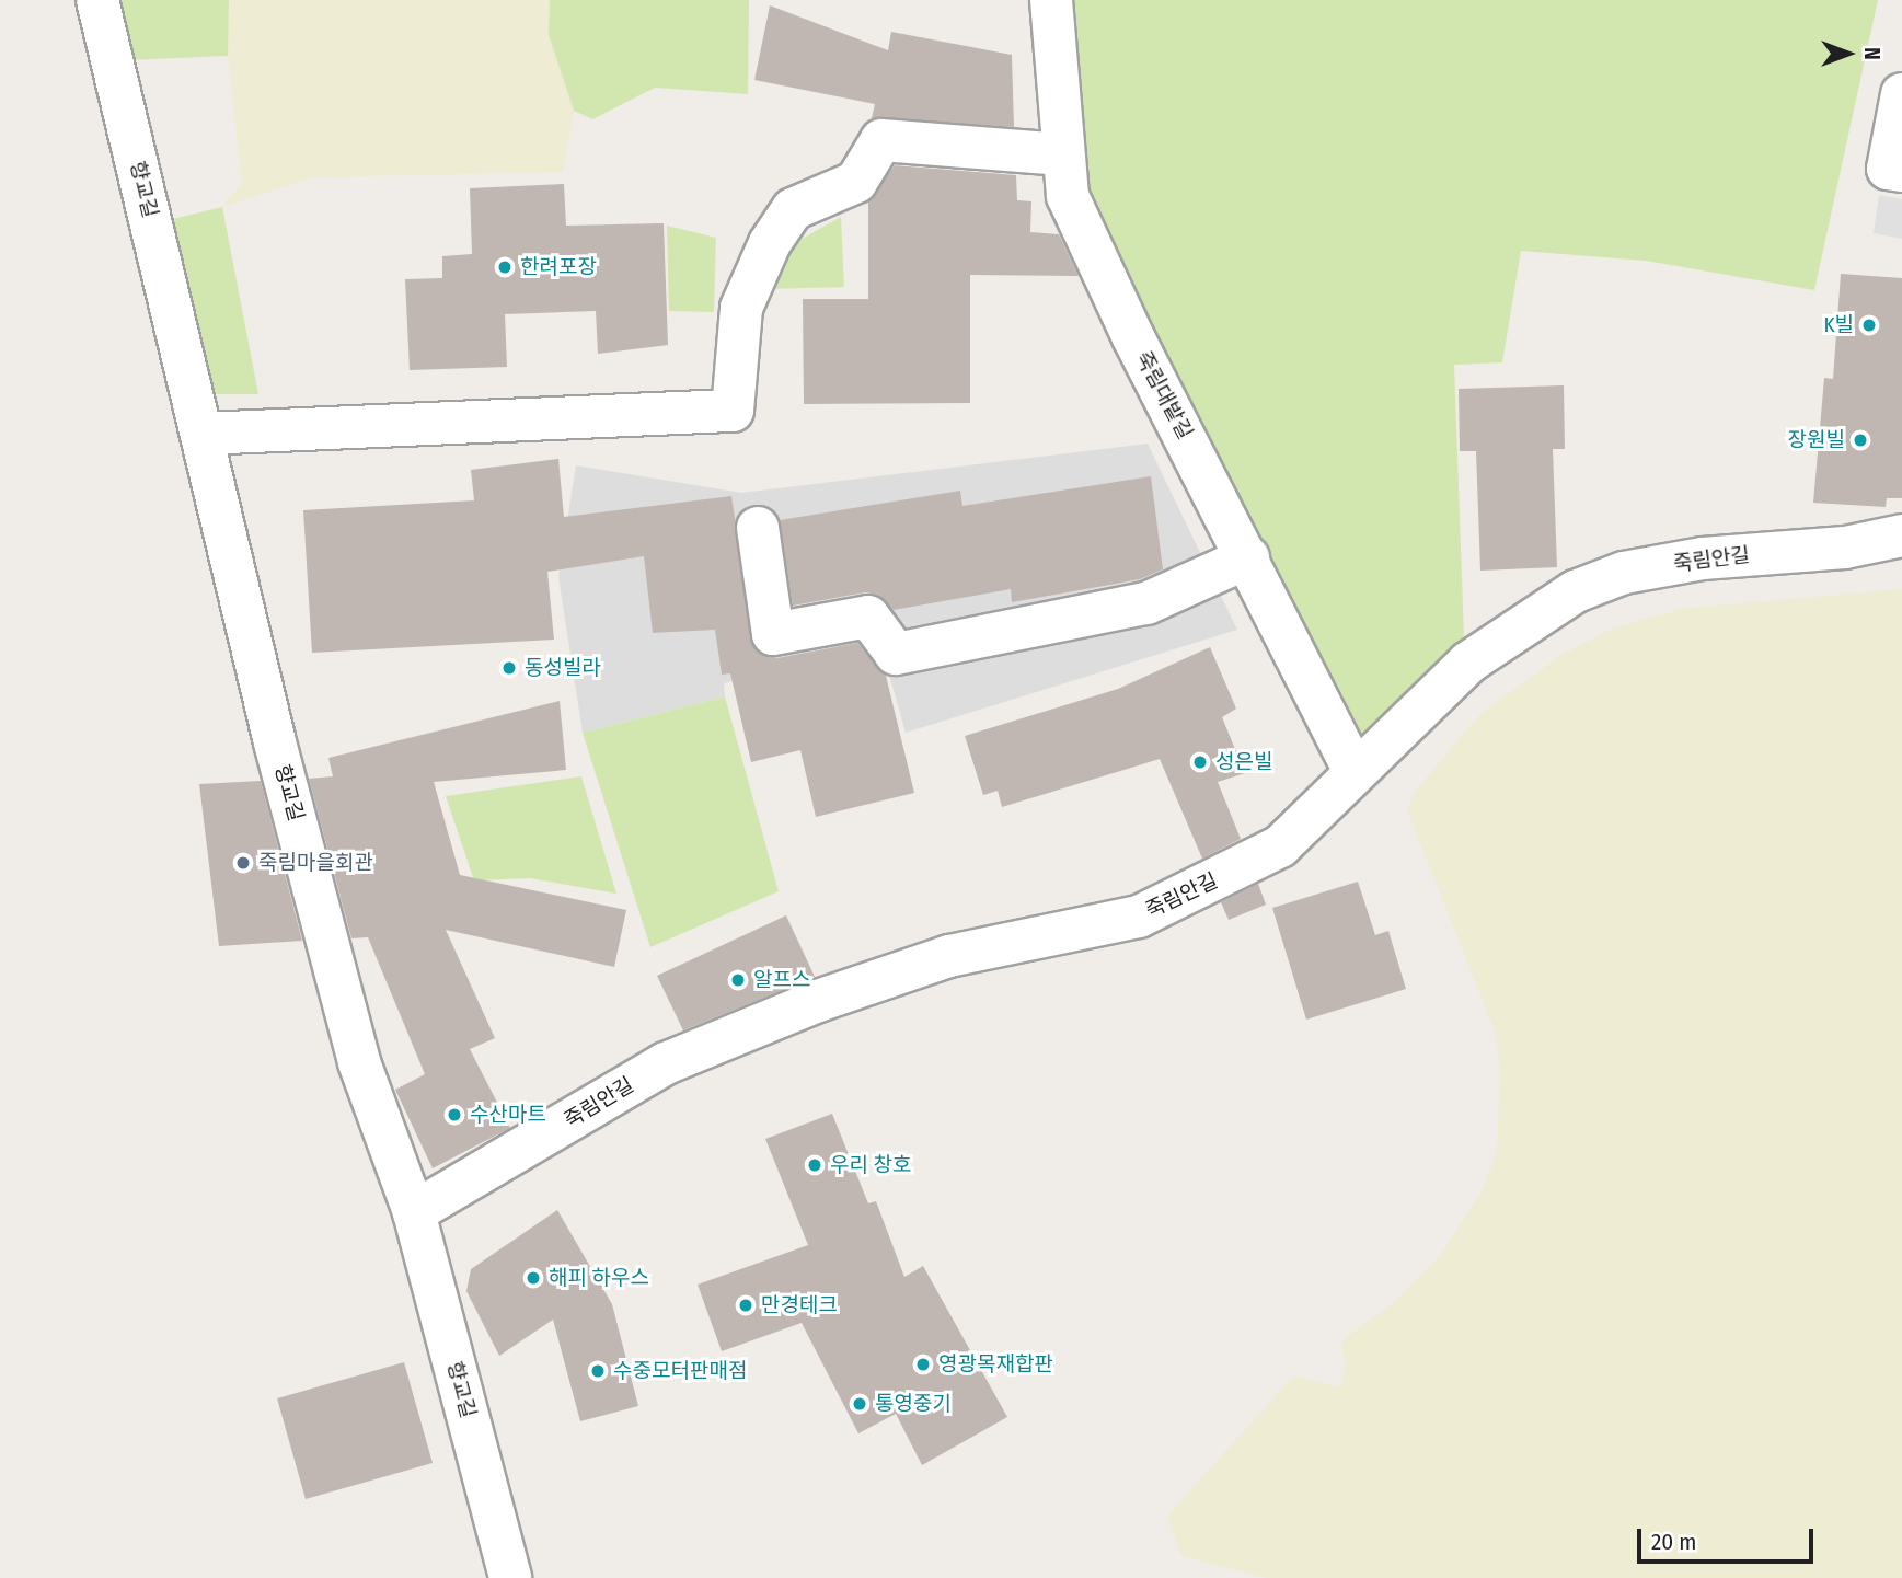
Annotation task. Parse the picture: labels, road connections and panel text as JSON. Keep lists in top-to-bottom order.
{
  "streets": {
    "street": ["향교길", "죽림대밭길", "죽림안길"]
  },
  "crossings": [
    ["향교길", "죽림안길"],
    ["죽림대밭길", "죽림안길"]
  ],
  "places": [
    "한려포장",
    "K빌",
    "장원빌",
    "동성빌라",
    "성은빌",
    "죽림마을회관",
    "알프스",
    "수산마트",
    "우리 창호",
    "해피 하우스",
    "만경테크",
    "영광목재합판",
    "수중모터판매점",
    "통영중기"
  ],
  "scale_bar": "20 m",
  "north": "right"
}
